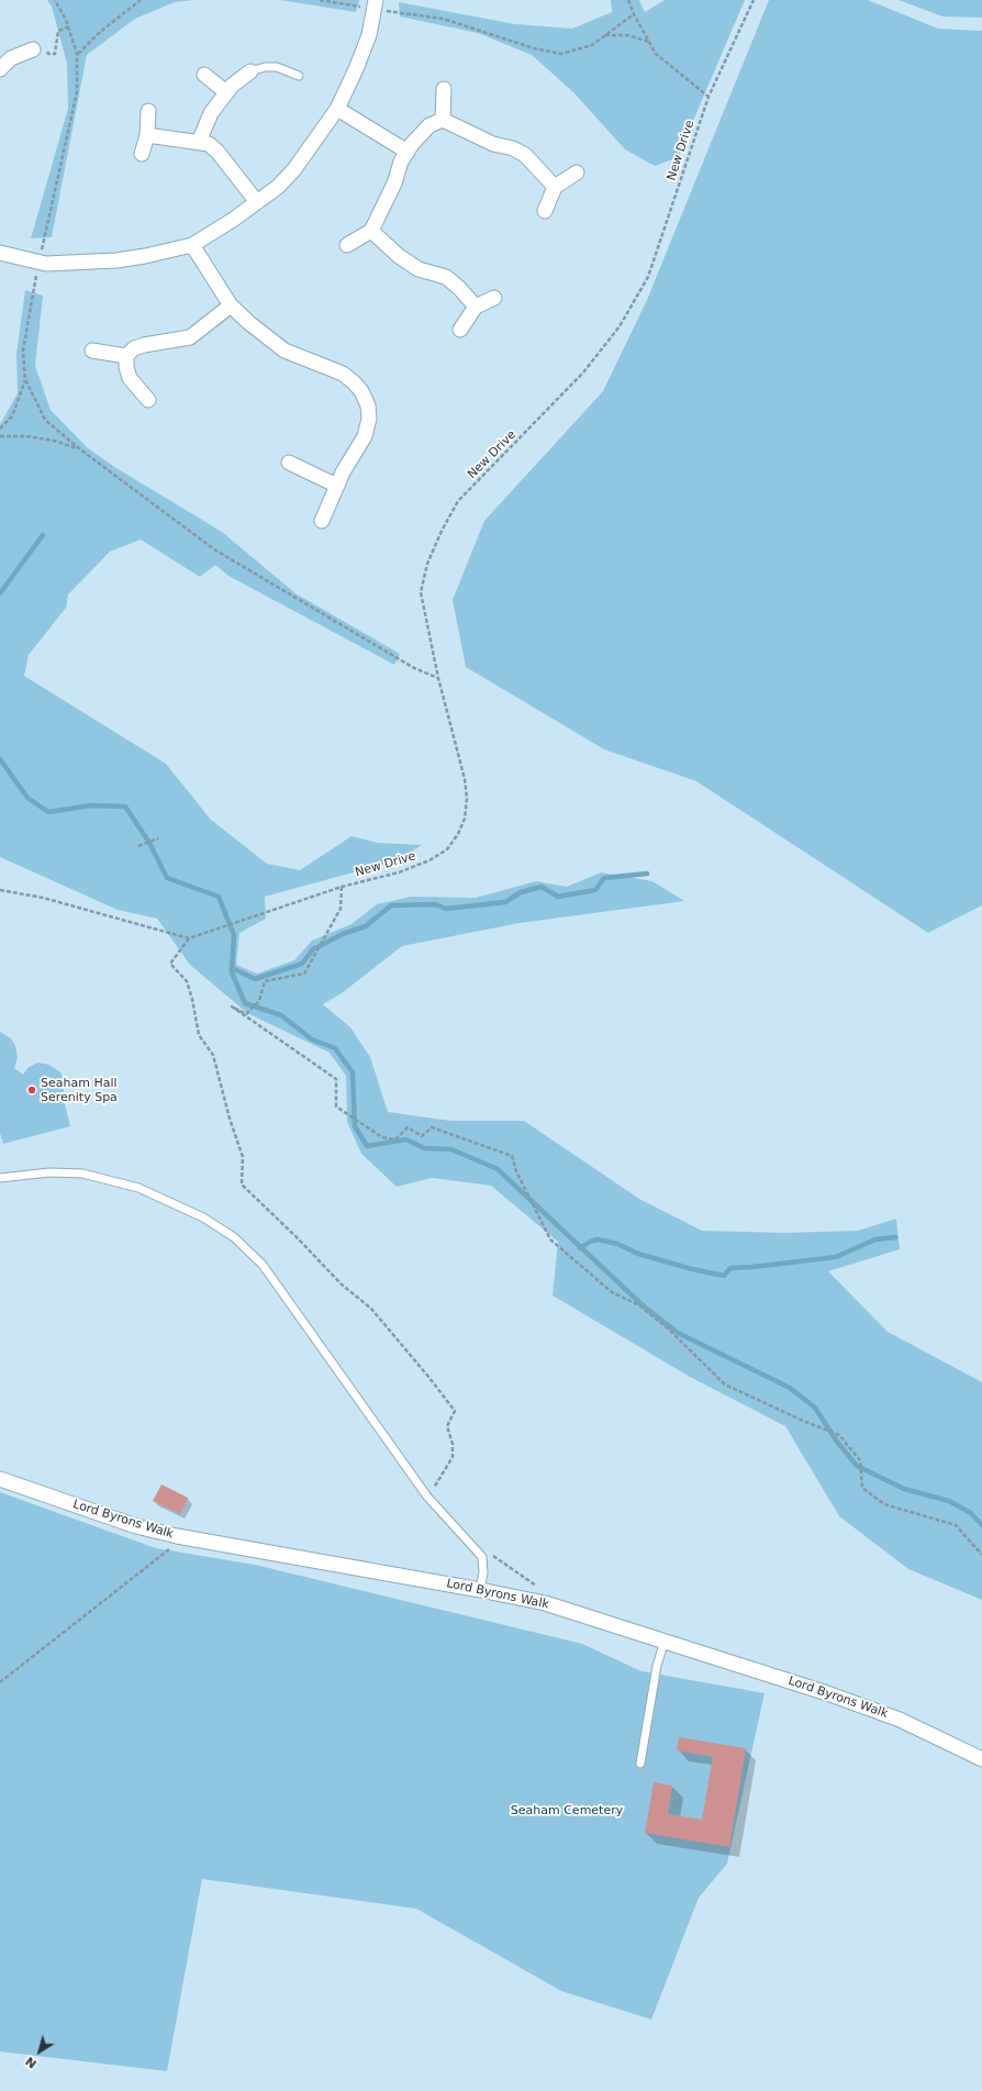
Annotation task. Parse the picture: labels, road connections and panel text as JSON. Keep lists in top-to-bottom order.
{
  "streets": {
    "street": ["Lord Byrons Walk"],
    "path": ["New Drive"]
  },
  "parks": ["Seaham Cemetery"],
  "places": ["Seaham Hall Serenity Spa"],
  "north": "bottom left"
}
